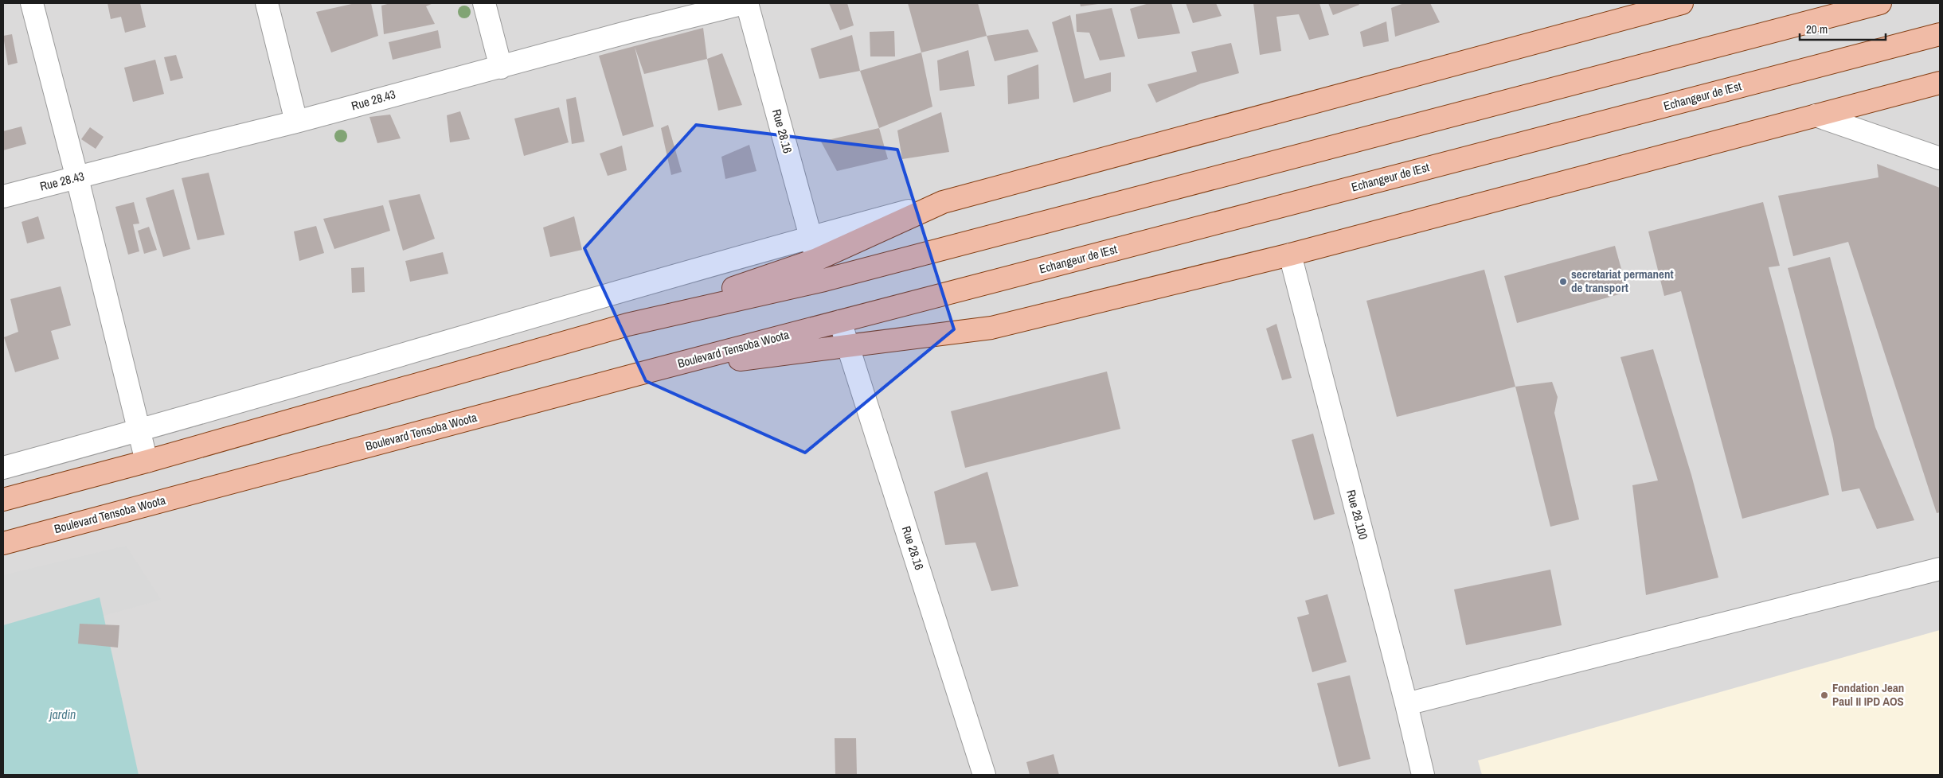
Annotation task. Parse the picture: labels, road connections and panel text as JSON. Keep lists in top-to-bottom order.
{
  "streets": {
    "main road": ["Echangeur de l´Est", "Boulevard Tensoba Woota"],
    "street": ["Rue 28.43", "Rue 28.16", "Rue 28.100"]
  },
  "crossings": [
    ["Echangeur de l´Est", "Rue 28.16"],
    ["Echangeur de l´Est", "Boulevard Tensoba Woota"],
    ["Rue 28.43", "Rue 28.16"],
    ["Rue 28.16", "Boulevard Tensoba Woota"]
  ],
  "water": ["jardin"],
  "places": ["secretariat permanent de transport", "Fondation Jean Paul II IPD AOS"],
  "scale_bar": "20 m"
}
